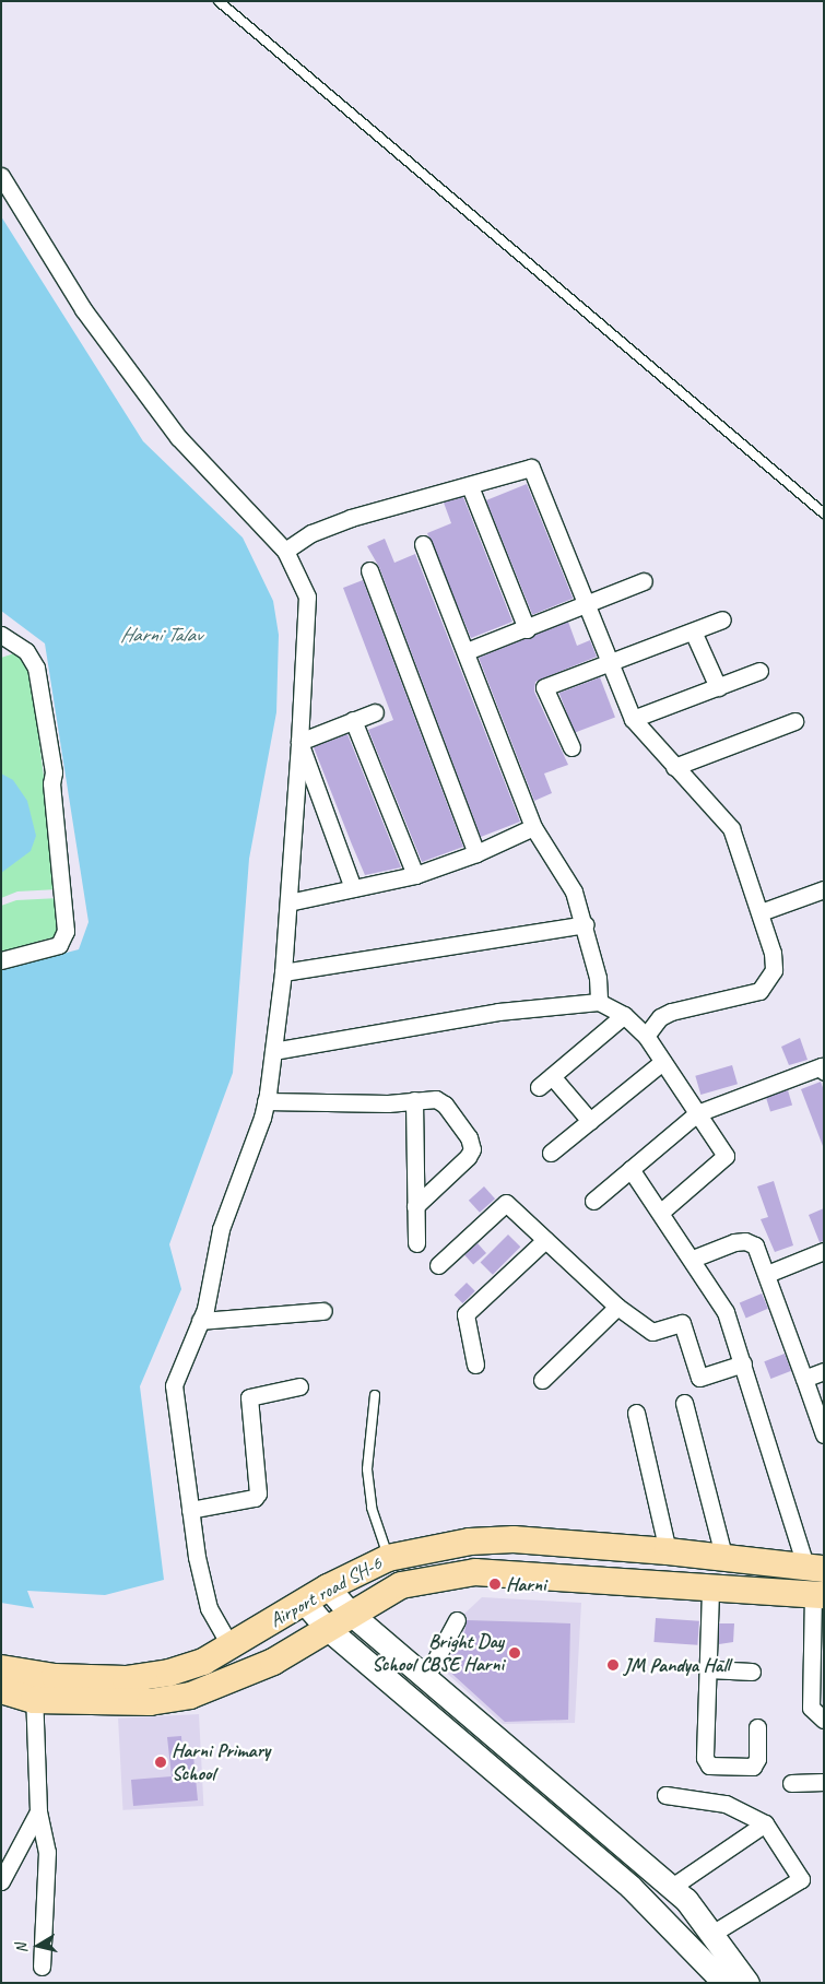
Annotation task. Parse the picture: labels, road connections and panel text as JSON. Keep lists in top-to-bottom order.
{
  "streets": {
    "main road": ["Airport road SH-6"]
  },
  "water": ["Harni Talav"],
  "places": [
    "Harni",
    "Bright Day School CBSE Harni",
    "JM Pandya Hall",
    "Harni Primary School"
  ],
  "north": "left"
}
